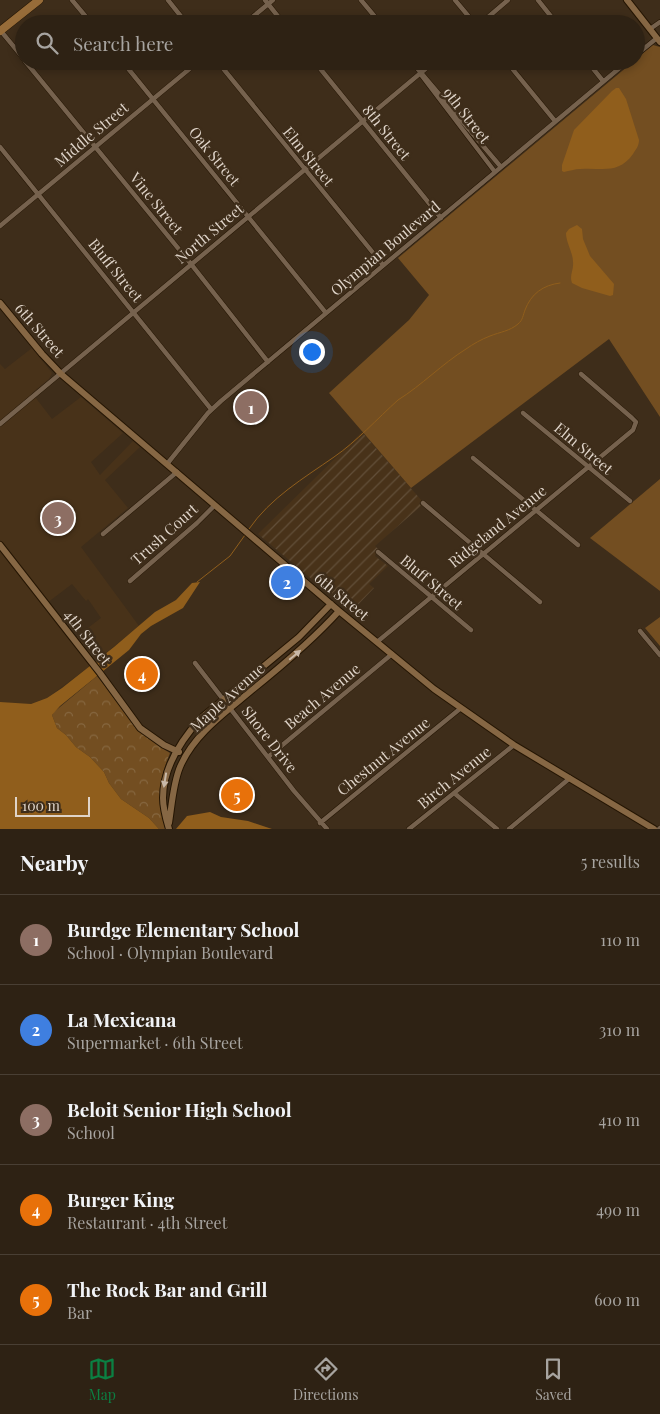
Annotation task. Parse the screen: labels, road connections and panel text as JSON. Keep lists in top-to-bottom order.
{
  "streets": {
    "street": [
      "9th Street",
      "8th Street",
      "Middle Street",
      "Oak Street",
      "Elm Street",
      "Vine Street",
      "North Street",
      "Olympian Boulevard",
      "Bluff Street",
      "6th Street",
      "Ridgeland Avenue",
      "Trush Court",
      "4th Street",
      "Beach Avenue",
      "Maple Avenue",
      "Shore Drive",
      "Chestnut Avenue",
      "Birch Avenue"
    ]
  },
  "crossings": [
    ["9th Street", "North Street"],
    ["9th Street", "Olympian Boulevard"],
    ["8th Street", "North Street"],
    ["8th Street", "Olympian Boulevard"],
    ["Middle Street", "Oak Street"],
    ["Middle Street", "Vine Street"],
    ["Middle Street", "Bluff Street"],
    ["Oak Street", "North Street"],
    ["Oak Street", "Olympian Boulevard"],
    ["Elm Street", "North Street"],
    ["Elm Street", "Olympian Boulevard"],
    ["Elm Street", "Ridgeland Avenue"],
    ["Vine Street", "North Street"],
    ["Vine Street", "Olympian Boulevard"],
    ["North Street", "Bluff Street"],
    ["North Street", "6th Street"],
    ["Olympian Boulevard", "Bluff Street"],
    ["Olympian Boulevard", "6th Street"],
    ["Bluff Street", "Ridgeland Avenue"],
    ["6th Street", "Ridgeland Avenue"],
    ["6th Street", "Trush Court"],
    ["6th Street", "Beach Avenue"],
    ["6th Street", "Maple Avenue"],
    ["6th Street", "Chestnut Avenue"],
    ["6th Street", "Birch Avenue"],
    ["4th Street", "Maple Avenue"],
    ["Beach Avenue", "Shore Drive"],
    ["Maple Avenue", "Shore Drive"],
    ["Shore Drive", "Chestnut Avenue"]
  ],
  "scale_bar": "100 m",
  "page": {
    "search": "Search here",
    "pins": [
      "1",
      "3",
      "2",
      "4",
      "5"
    ],
    "scale": "100 m",
    "heading": ["Nearby", "5 results"],
    "list": [
      {
        "mark": "1",
        "name": "Burdge Elementary School",
        "note": "School · Olympian Boulevard",
        "value": "110 m"
      },
      {
        "mark": "2",
        "name": "La Mexicana",
        "note": "Supermarket · 6th Street",
        "value": "310 m"
      },
      {
        "mark": "3",
        "name": "Beloit Senior High School",
        "note": "School",
        "value": "410 m"
      },
      {
        "mark": "4",
        "name": "Burger King",
        "note": "Restaurant · 4th Street",
        "value": "490 m"
      },
      {
        "mark": "5",
        "name": "The Rock Bar and Grill",
        "note": "Bar",
        "value": "600 m"
      }
    ],
    "nav": ["Map", "Directions", "Saved"]
  }
}
